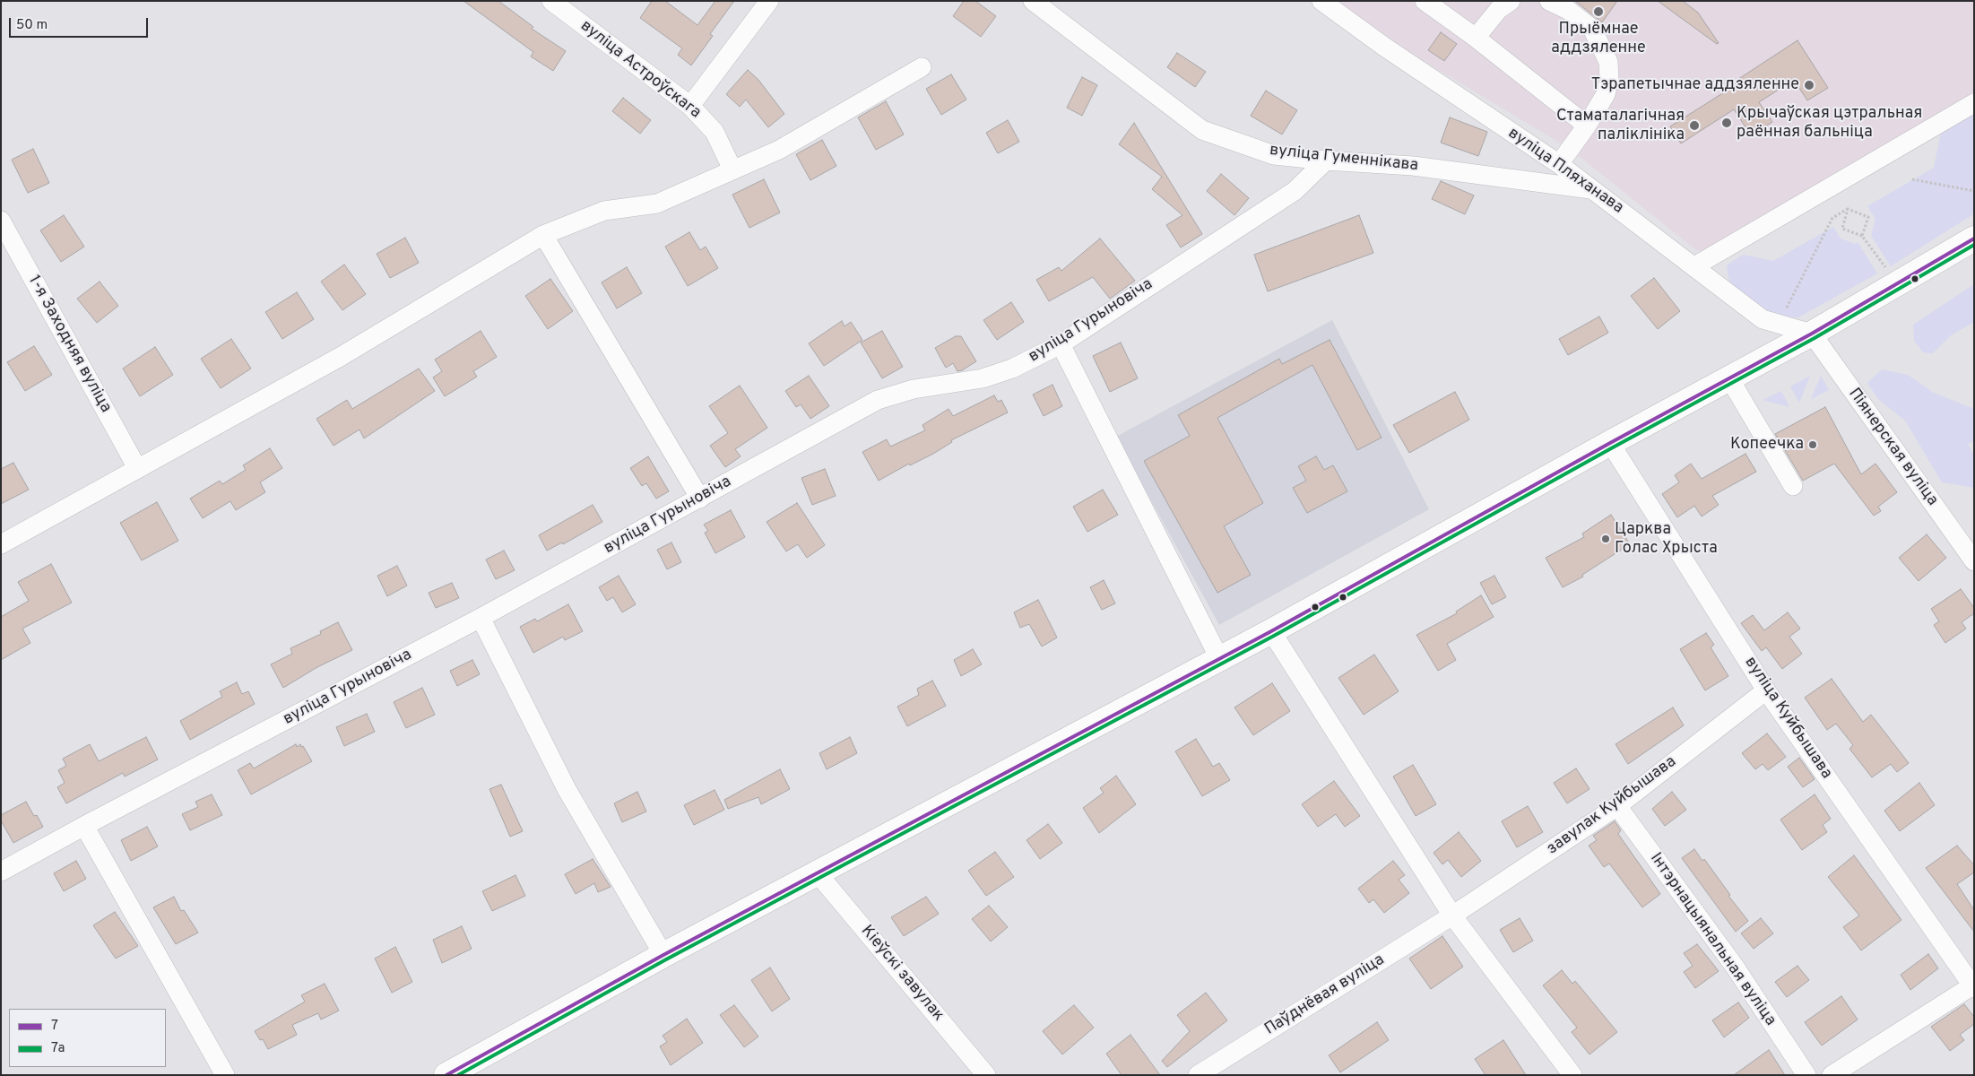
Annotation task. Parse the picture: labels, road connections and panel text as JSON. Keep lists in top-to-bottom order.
{
  "streets": {
    "street": [
      "вуліца Астроўскага",
      "вуліца Гуменнікава",
      "вуліца Пляханава",
      "вуліца Гурыновіча",
      "1-я Заходняя вуліца",
      "Піянерская вуліца",
      "вуліца Куйбышава",
      "завулак Куйбышава",
      "Інтэрнацыянальная вуліца",
      "Кіеўскі завулак",
      "Паўднёвая вуліца"
    ]
  },
  "crossings": [
    ["вуліца Гуменнікава", "вуліца Пляханава"],
    ["вуліца Гуменнікава", "вуліца Гурыновіча"],
    ["вуліца Пляханава", "Піянерская вуліца"],
    ["вуліца Куйбышава", "завулак Куйбышава"],
    ["завулак Куйбышава", "Інтэрнацыянальная вуліца"],
    ["завулак Куйбышава", "Паўднёвая вуліца"]
  ],
  "places": [
    "Прыёмнае аддзяленне",
    "Тэрапетычнае аддзяленне",
    "Крычаўская цэтральная раённая бальніца",
    "Стаматалагічная паліклініка",
    "Копеечка",
    "Царква Голас Хрыста"
  ],
  "lines": ["transit line 7", "transit line 7а"],
  "legend": ["7", "7а"],
  "scale_bar": "50 m"
}
